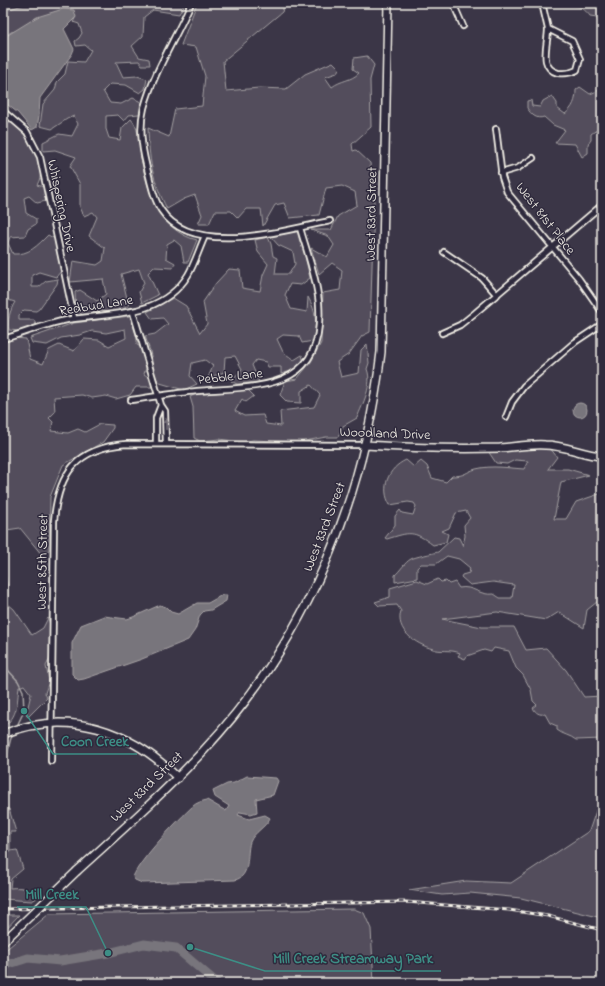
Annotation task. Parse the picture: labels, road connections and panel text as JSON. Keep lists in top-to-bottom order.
{
  "streets": {
    "main road": ["West 83rd Street", "Woodland Drive"],
    "street": [
      "Whispering Drive",
      "West 81st Place",
      "Redbud Lane",
      "Pebble Lane",
      "West 85th Street"
    ]
  },
  "crossings": [
    ["Whispering Drive", "Redbud Lane"],
    ["West 83rd Street", "Woodland Drive"],
    ["Woodland Drive", "West 85th Street"]
  ],
  "places": ["Coon Creek", "Mill Creek Streamway Park", "Mill Creek"]
}
